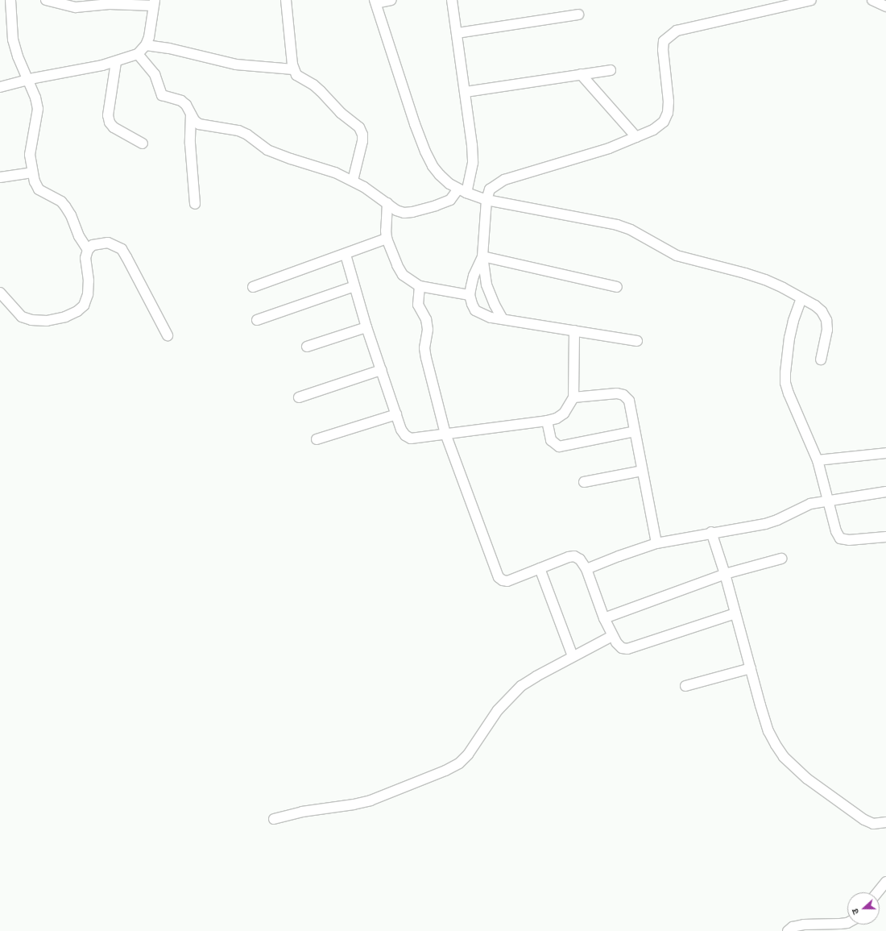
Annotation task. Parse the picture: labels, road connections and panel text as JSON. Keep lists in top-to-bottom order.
{
  "north": "left"
}
